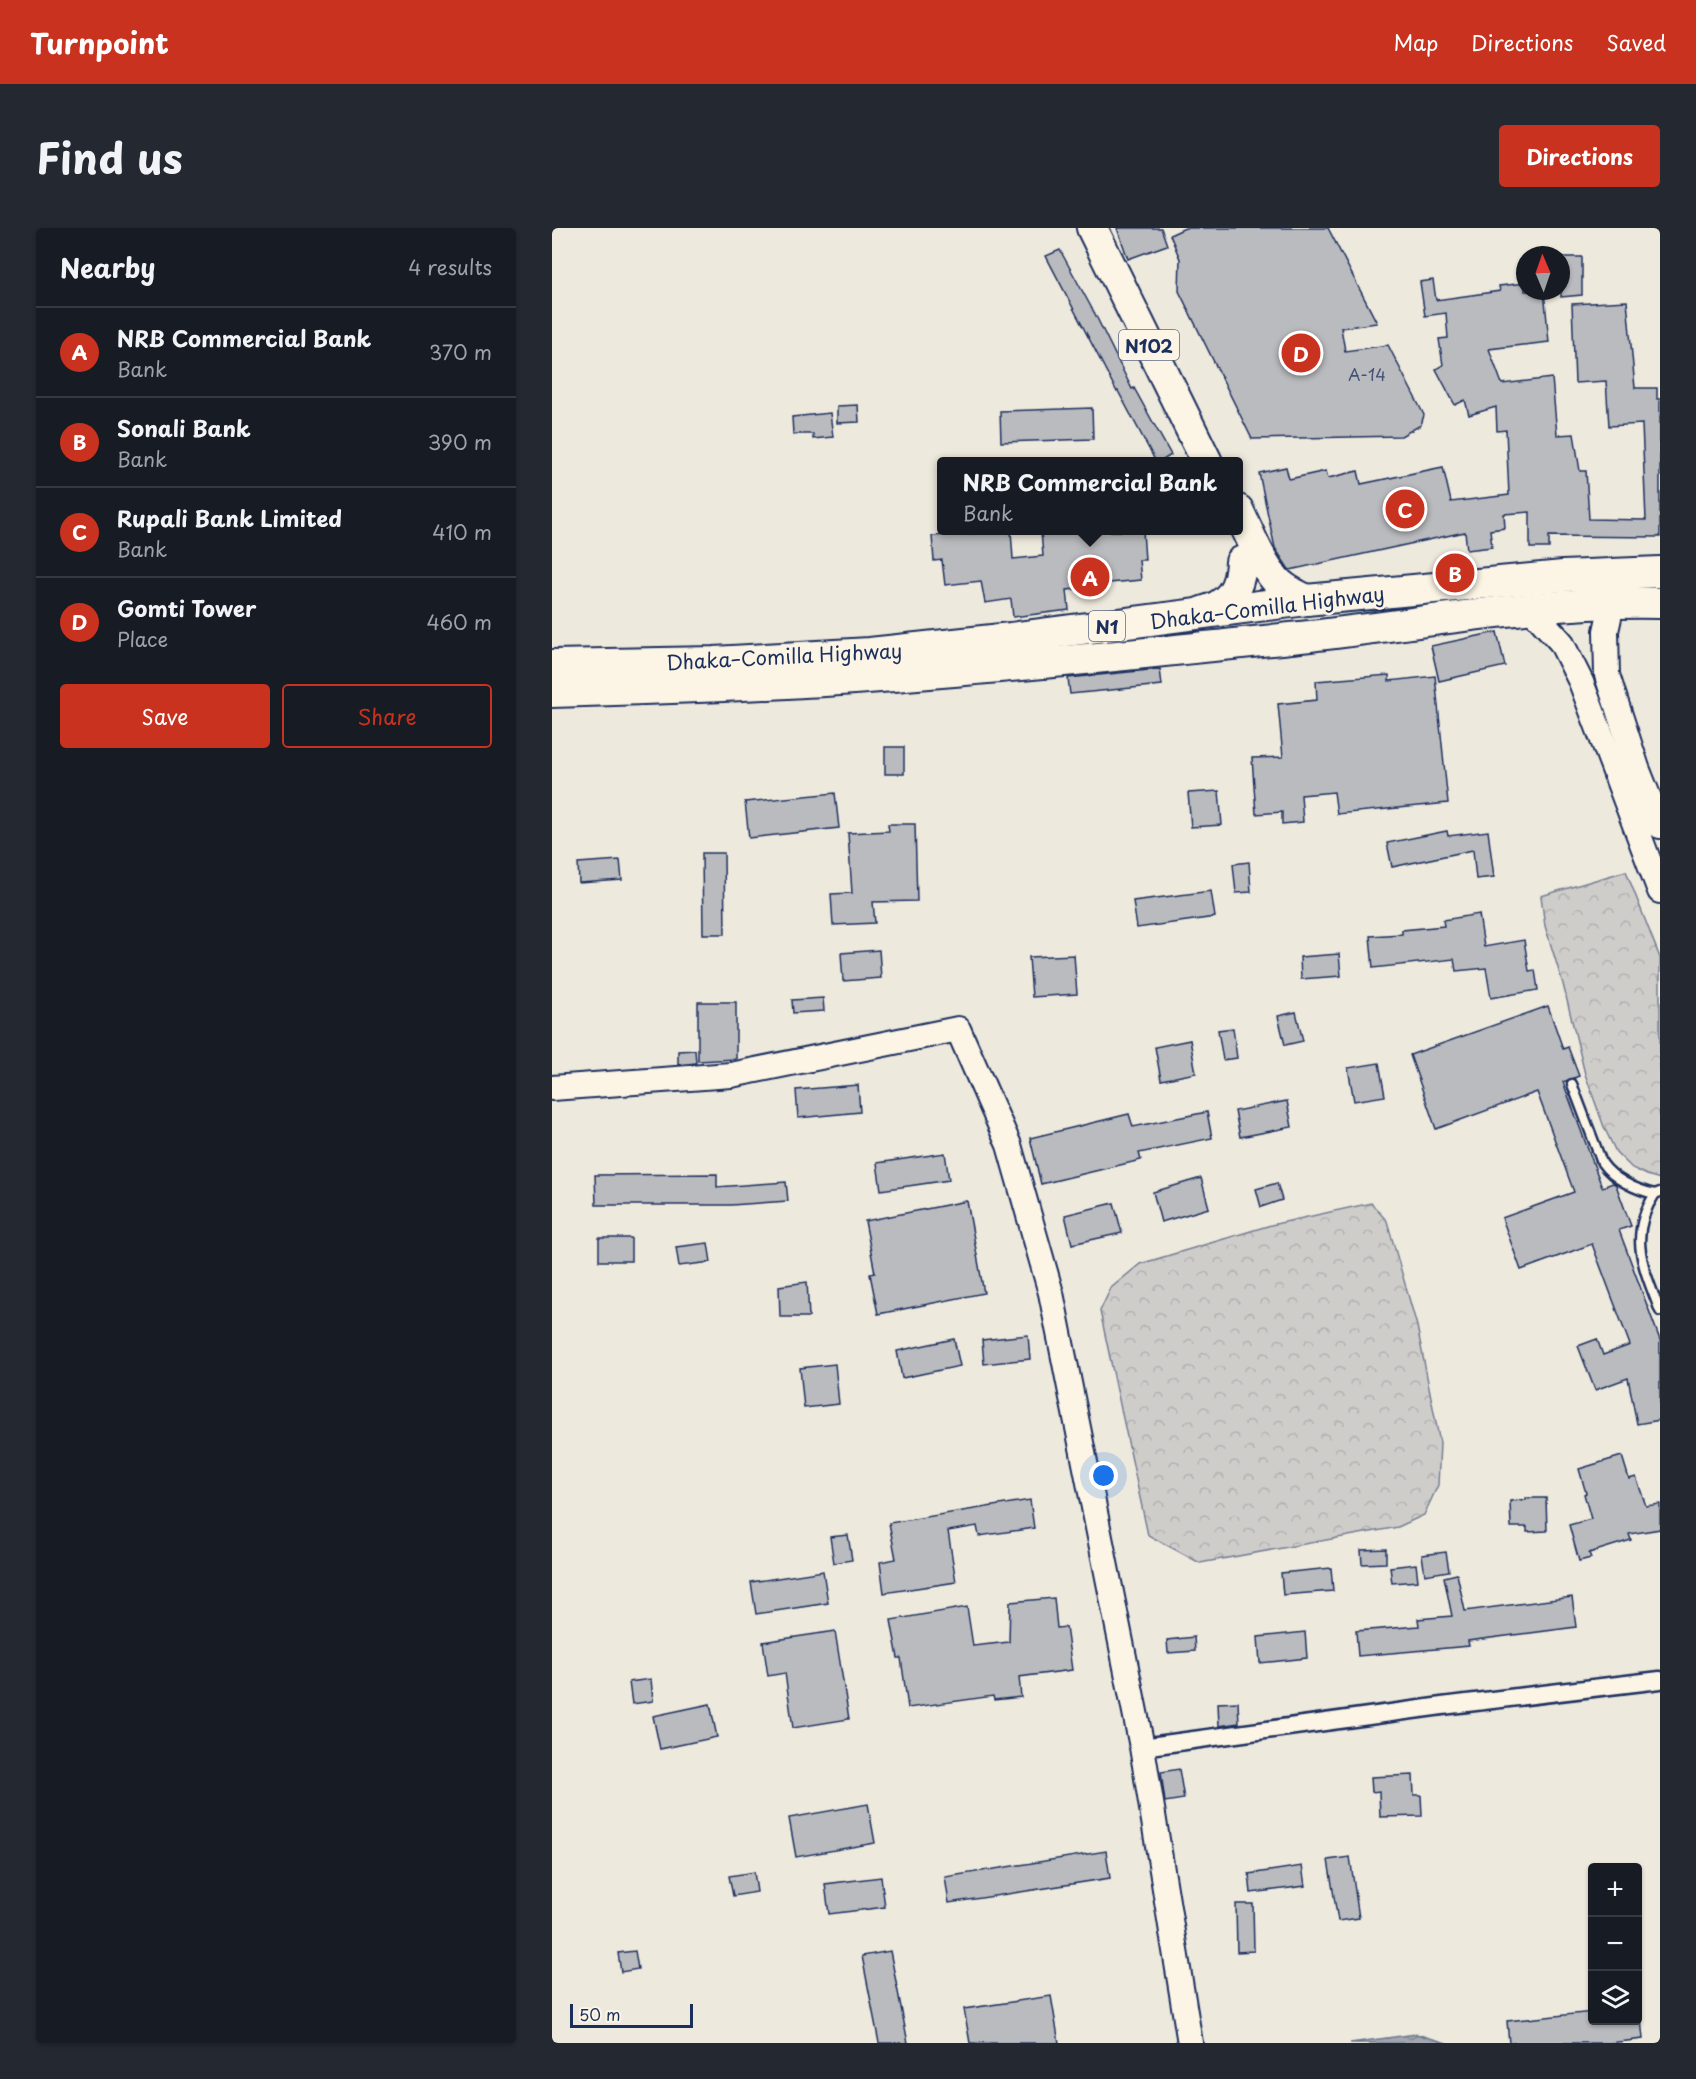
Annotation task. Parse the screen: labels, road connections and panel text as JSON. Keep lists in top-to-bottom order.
{
  "streets": {
    "highway": ["N102", "Dhaka–Comilla Highway", "N1"]
  },
  "house_numbers": ["A-14"],
  "scale_bar": "50 m",
  "north": "top",
  "page": {
    "header": "Turnpoint",
    "nav": ["Map", "Directions", "Saved"],
    "title": "Find us",
    "buttons": [
      "Directions",
      ["Save", "Share"]
    ],
    "heading": ["Nearby", "4 results"],
    "list": [
      {
        "mark": "A",
        "name": "NRB Commercial Bank",
        "note": "Bank",
        "value": "370 m"
      },
      {
        "mark": "B",
        "name": "Sonali Bank",
        "note": "Bank",
        "value": "390 m"
      },
      {
        "mark": "C",
        "name": "Rupali Bank Limited",
        "note": "Bank",
        "value": "410 m"
      },
      {
        "mark": "D",
        "name": "Gomti Tower",
        "note": "Place",
        "value": "460 m"
      }
    ],
    "pins": [
      "D",
      "C",
      "B",
      "A"
    ],
    "popup": ["NRB Commercial Bank", "Bank"],
    "map_buttons": ["+", "−"],
    "scale": "50 m"
  }
}
